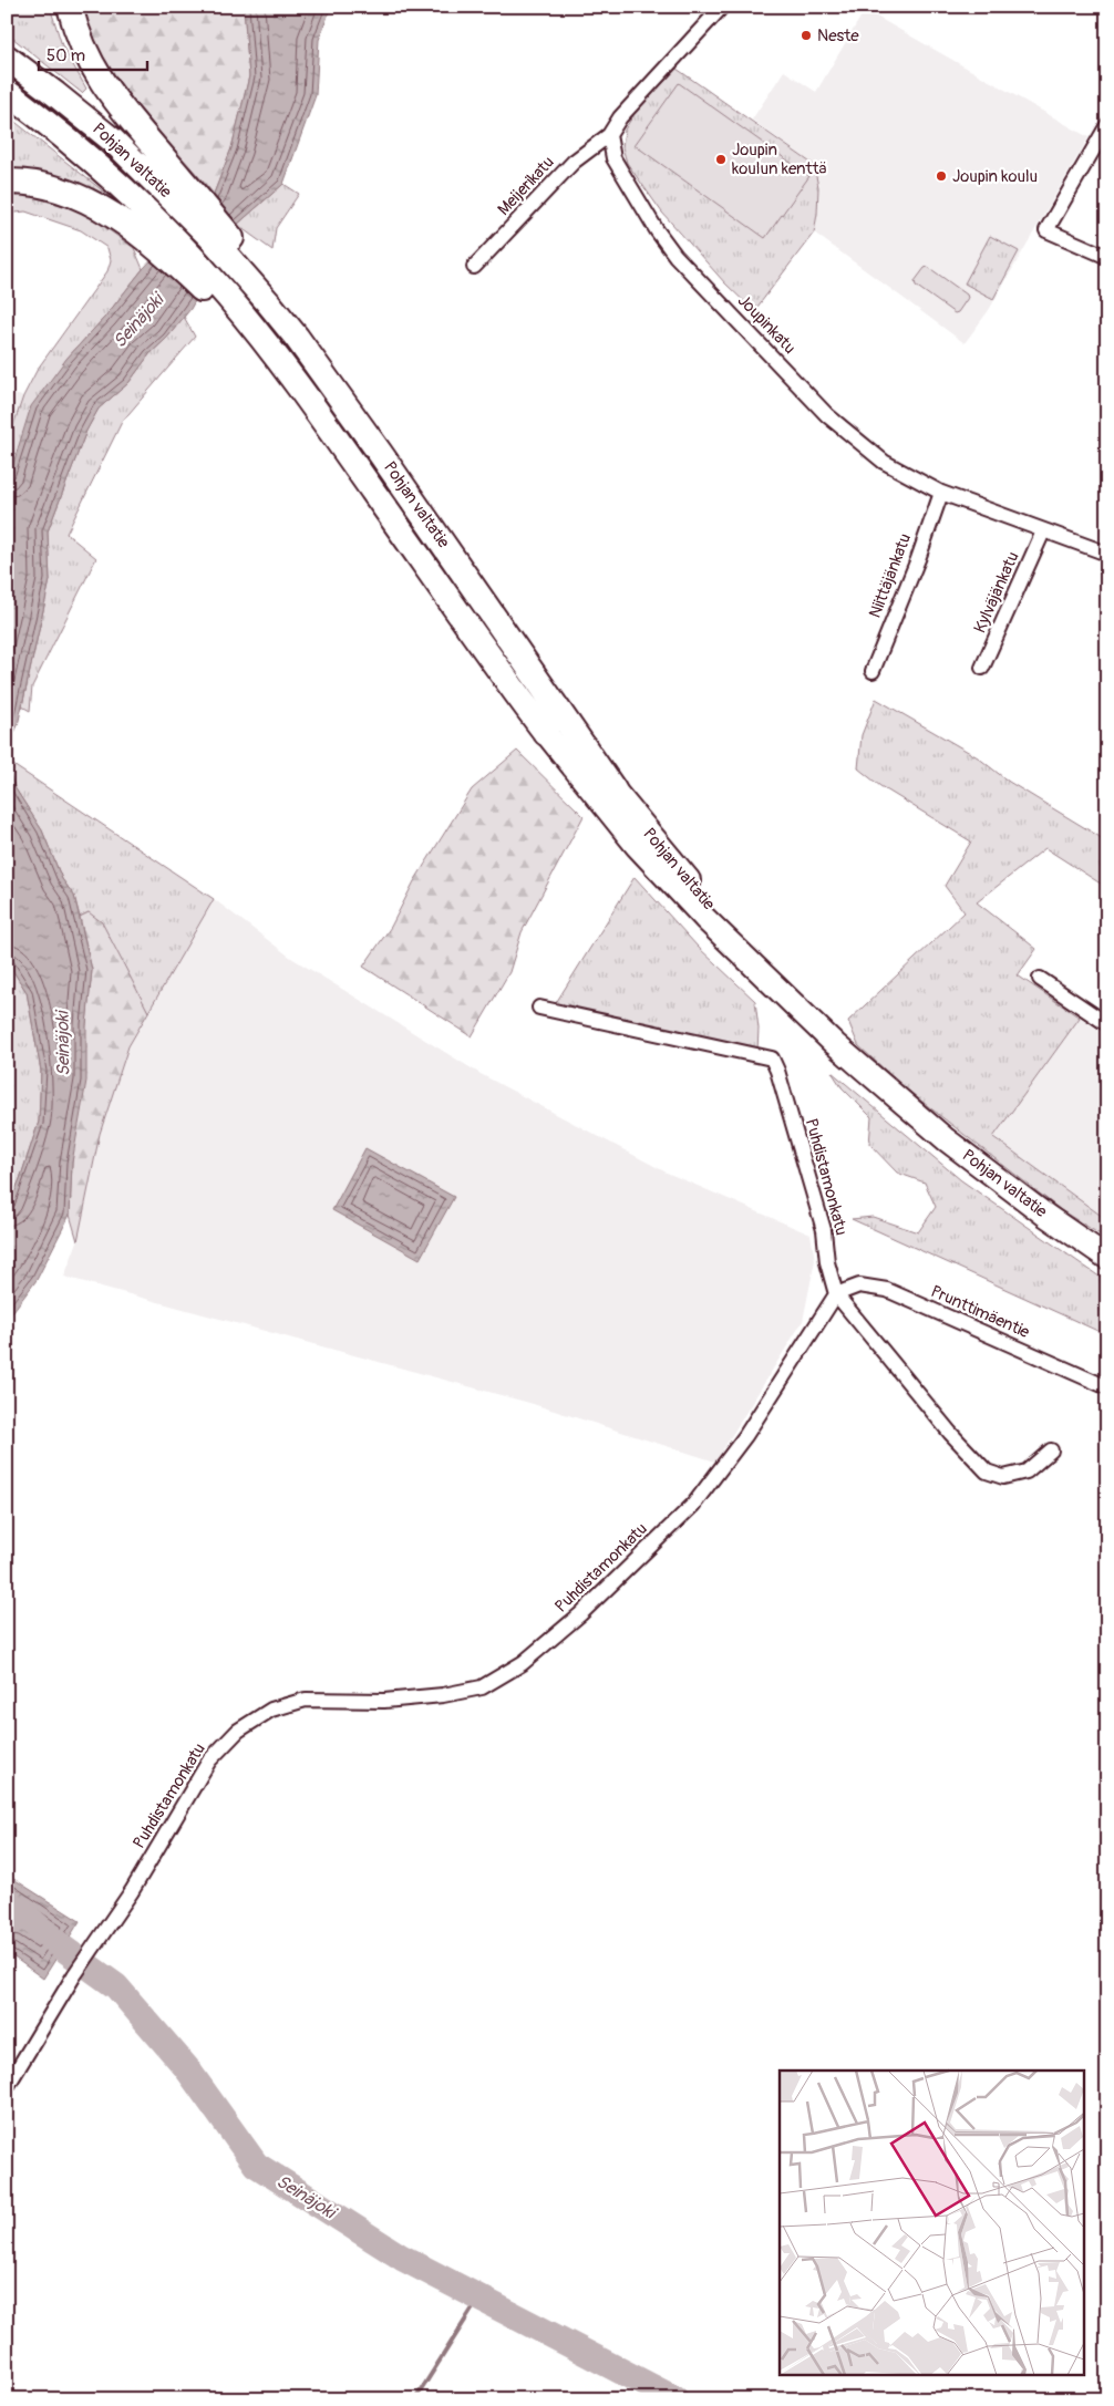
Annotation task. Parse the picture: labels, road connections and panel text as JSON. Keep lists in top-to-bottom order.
{
  "streets": {
    "highway": ["Pohjan valtatie"],
    "street": [
      "Meijerikatu",
      "Joupinkatu",
      "Niittäjänkatu",
      "Kylväjänkatu",
      "Puhdistamonkatu",
      "Prunttimäentie"
    ]
  },
  "crossings": [
    ["Meijerikatu", "Joupinkatu"],
    ["Joupinkatu", "Niittäjänkatu"],
    ["Joupinkatu", "Kylväjänkatu"],
    ["Puhdistamonkatu", "Prunttimäentie"]
  ],
  "water": ["Seinäjoki"],
  "places": ["Neste", "Joupin koulun kenttä", "Joupin koulu"],
  "scale_bar": "50 m"
}
